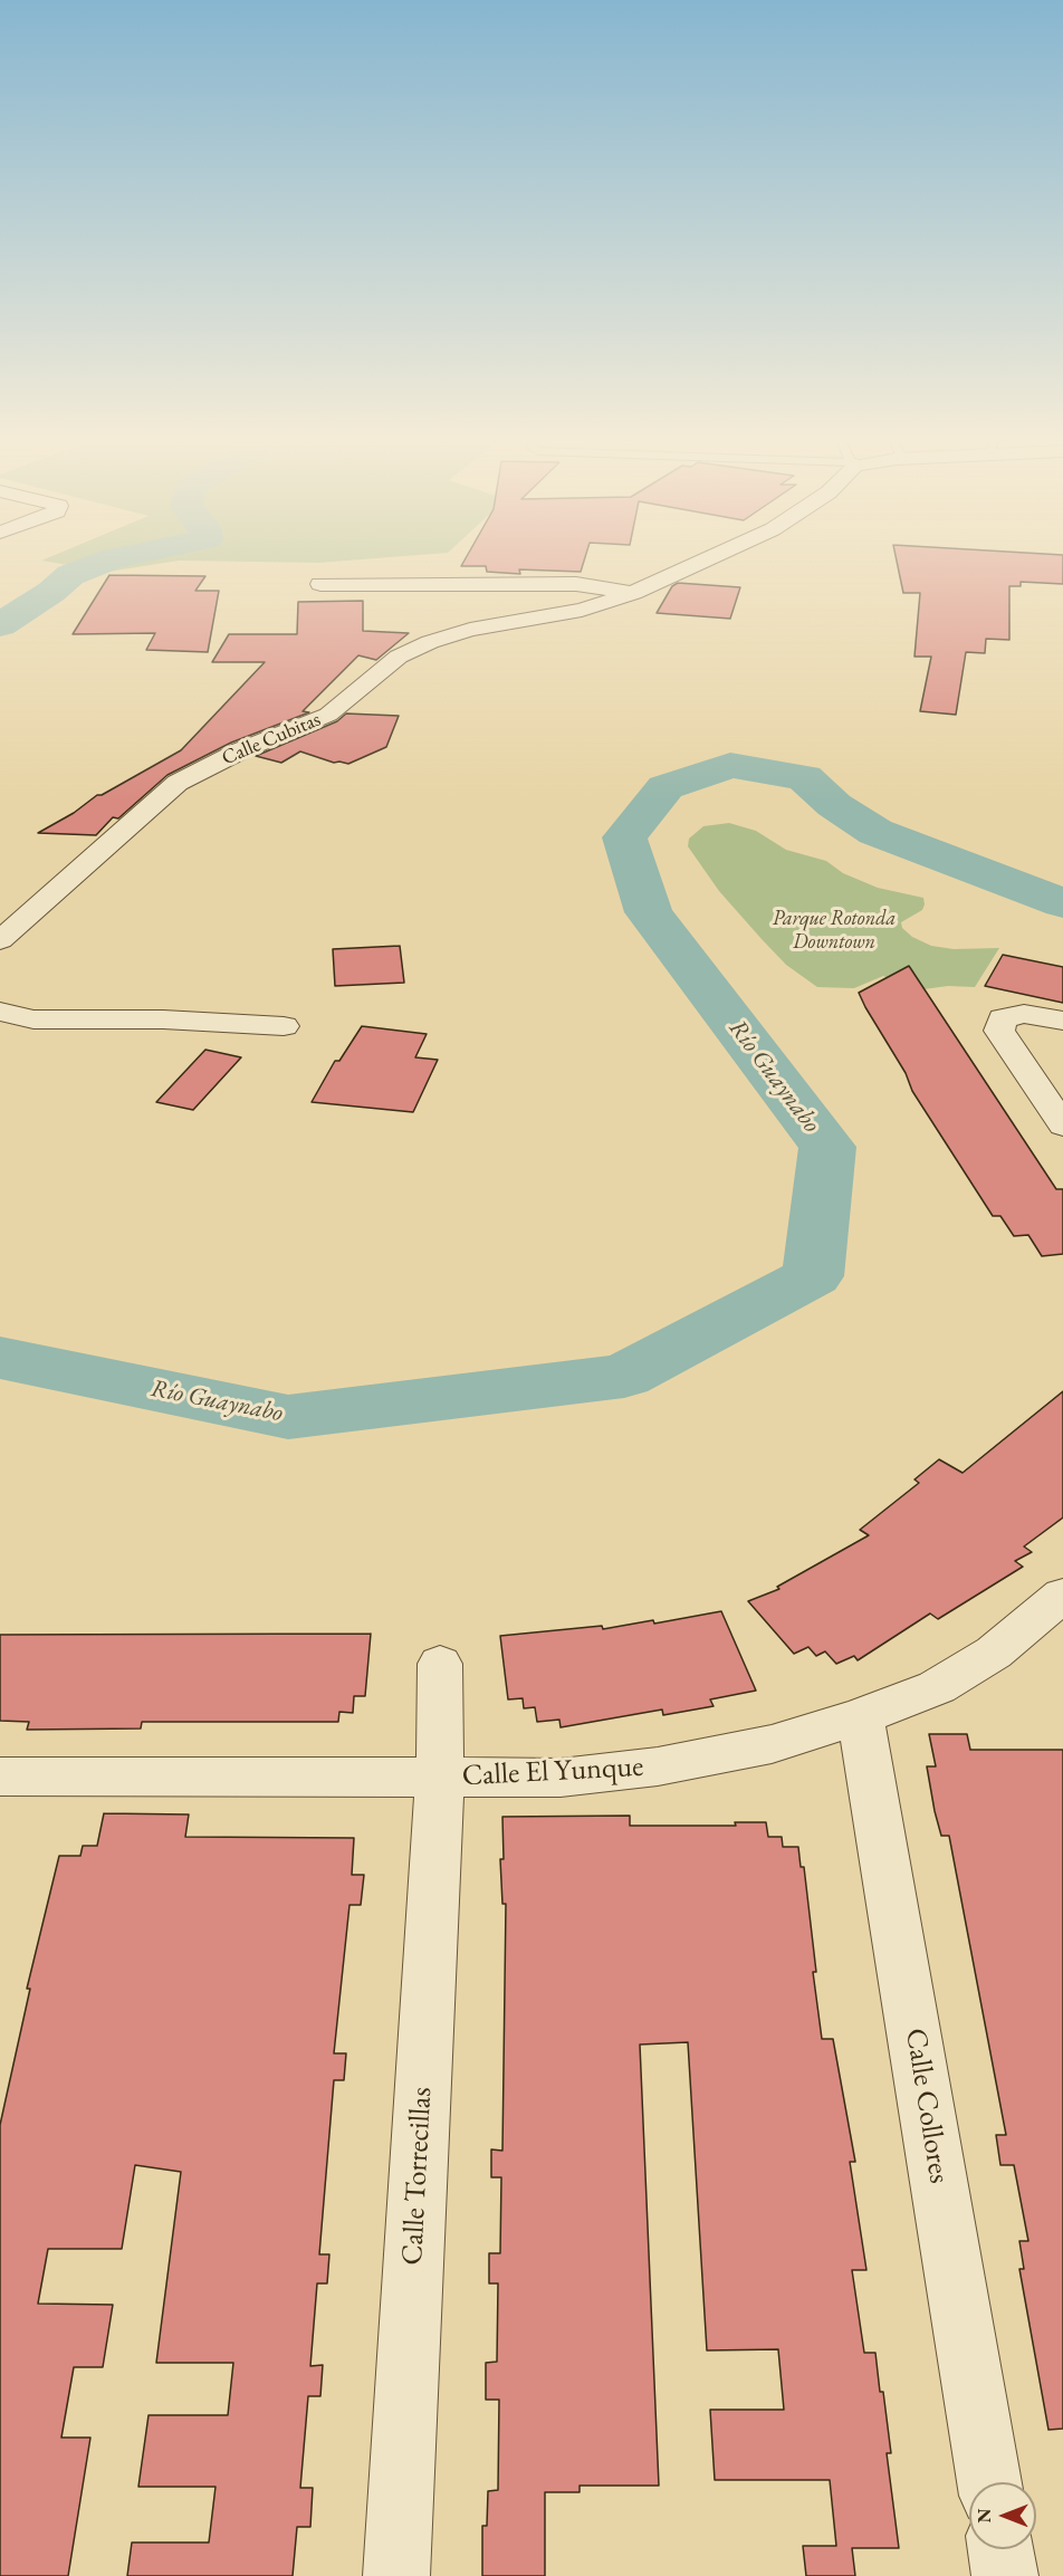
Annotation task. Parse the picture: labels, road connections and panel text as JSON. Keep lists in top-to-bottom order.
{
  "streets": {
    "street": [
      "Calle Cubitas",
      "Calle El Yunque",
      "Calle Collores",
      "Calle Torrecillas"
    ]
  },
  "crossings": [
    ["Calle El Yunque", "Calle Collores"],
    ["Calle El Yunque", "Calle Torrecillas"]
  ],
  "water": ["Río Guaynabo"],
  "parks": ["Parque Rotonda Downtown"],
  "north": "left"
}
